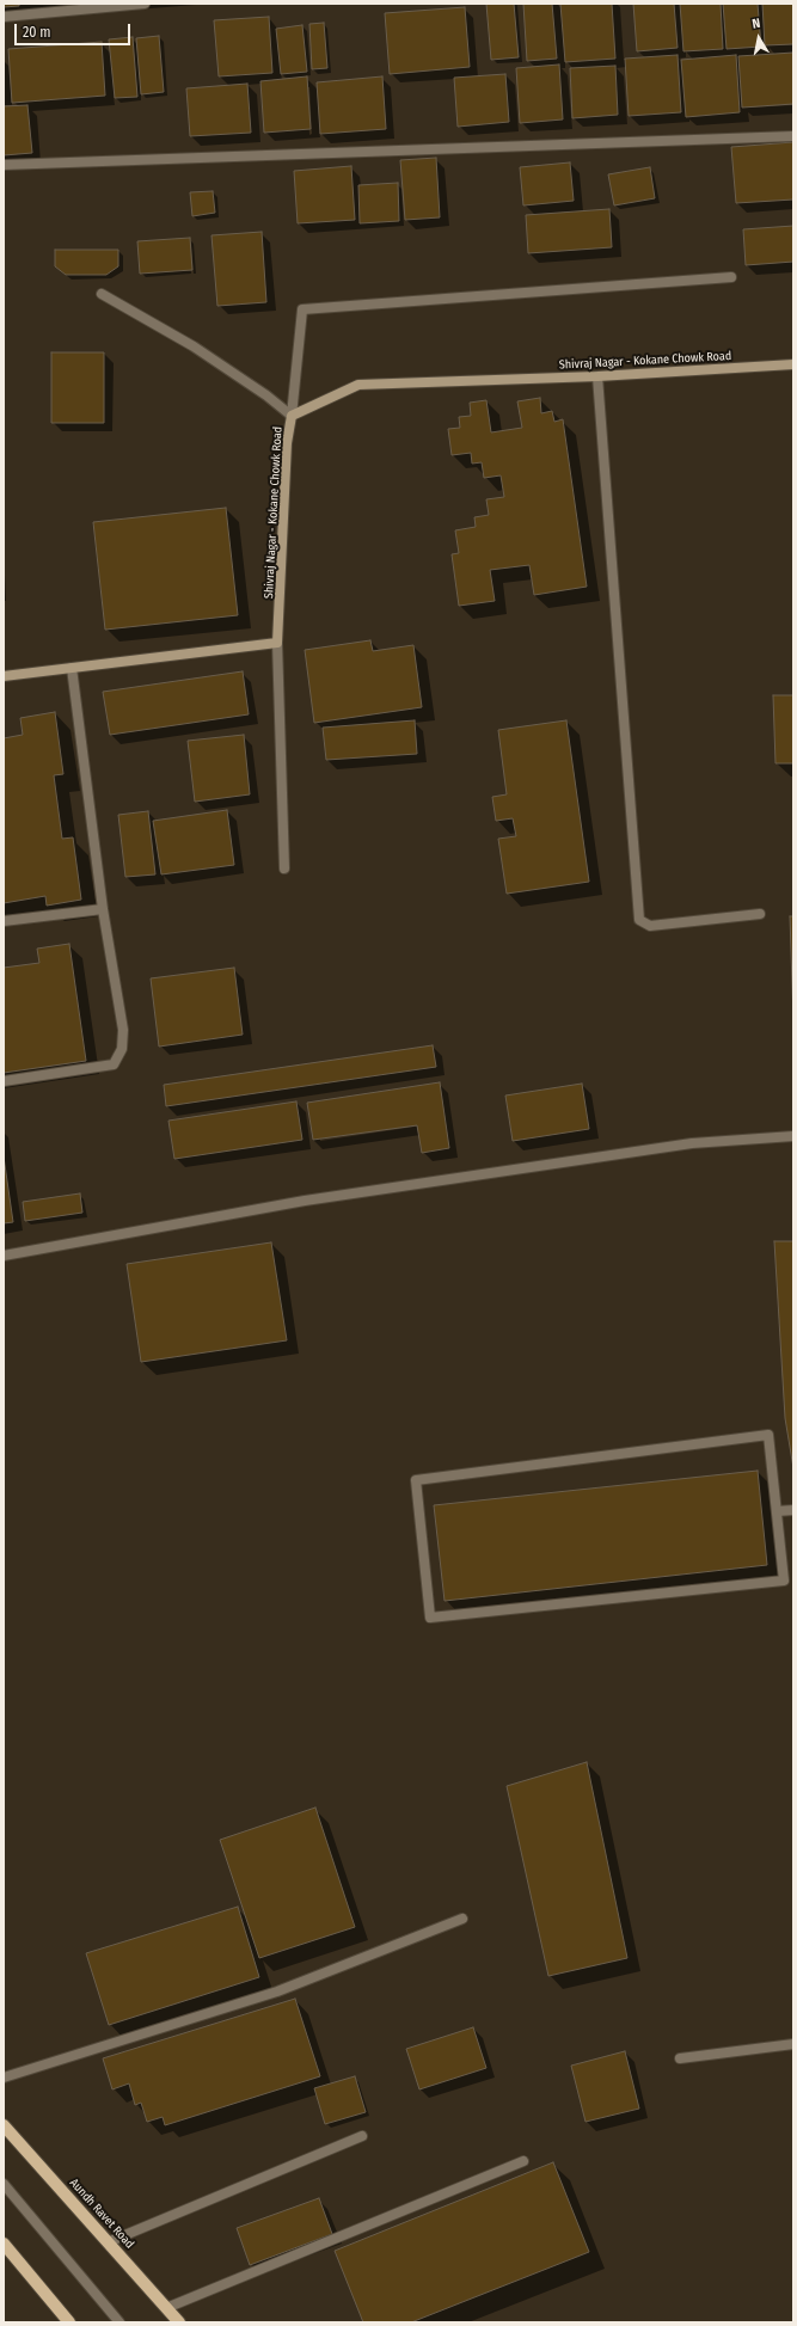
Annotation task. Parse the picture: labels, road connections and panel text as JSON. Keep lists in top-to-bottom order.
{
  "streets": {
    "main road": ["Aundh Ravet Road"],
    "street": ["Shivraj Nagar - Kokane Chowk Road"]
  },
  "scale_bar": "20 m",
  "north": "top"
}
